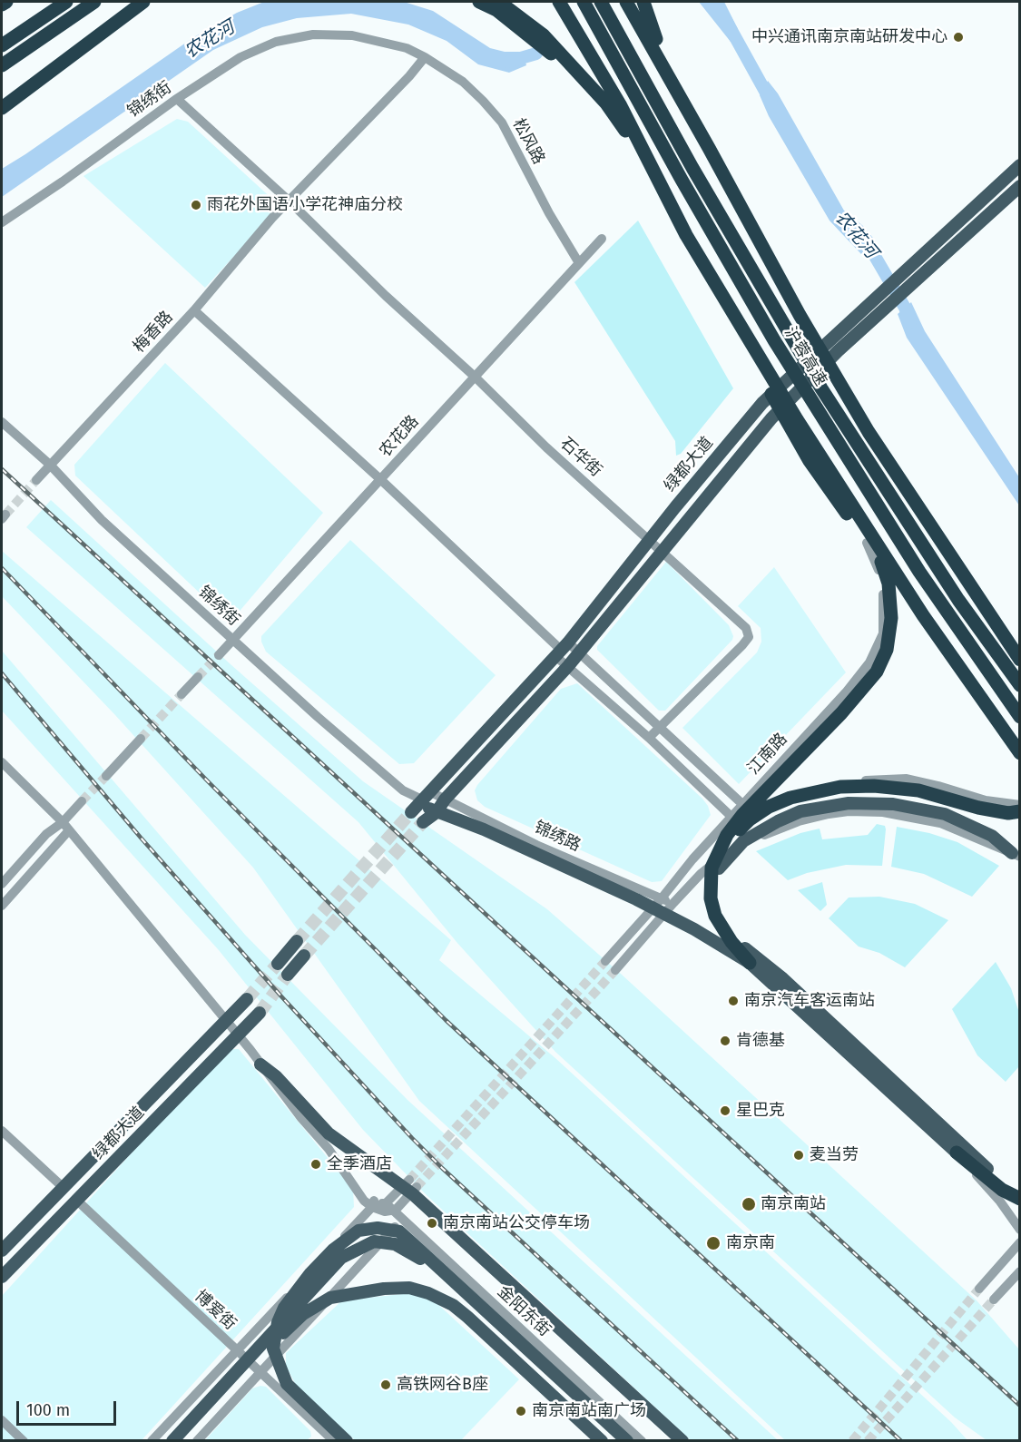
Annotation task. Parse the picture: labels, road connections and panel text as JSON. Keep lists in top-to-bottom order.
{
  "streets": {
    "highway": ["沪蓉高速"],
    "main road": ["绿都大道"],
    "street": [
      "锦绣街",
      "松风路",
      "梅香路",
      "农花路",
      "石华街",
      "江南路",
      "锦绣路",
      "博爱街",
      "金阳东街"
    ]
  },
  "crossings": [
    ["锦绣街", "松风路"],
    ["锦绣街", "梅香路"],
    ["锦绣街", "农花路"],
    ["锦绣街", "石华街"],
    ["锦绣街", "绿都大道"],
    ["锦绣街", "锦绣路"],
    ["松风路", "梅香路"],
    ["松风路", "农花路"],
    ["梅香路", "石华街"],
    ["农花路", "石华街"],
    ["石华街", "绿都大道"],
    ["绿都大道", "锦绣路"],
    ["绿都大道", "博爱街"],
    ["江南路", "锦绣路"]
  ],
  "water": ["农花河"],
  "places": [
    "中兴通讯南京南站研发中心",
    "雨花外国语小学花神庙分校",
    "南京汽车客运南站",
    "肯德基",
    "星巴克",
    "麦当劳",
    "全季酒店",
    "南京南站",
    "南京南站公交停车场",
    "南京南",
    "高铁网谷B座",
    "南京南站南广场"
  ],
  "scale_bar": "100 m"
}
